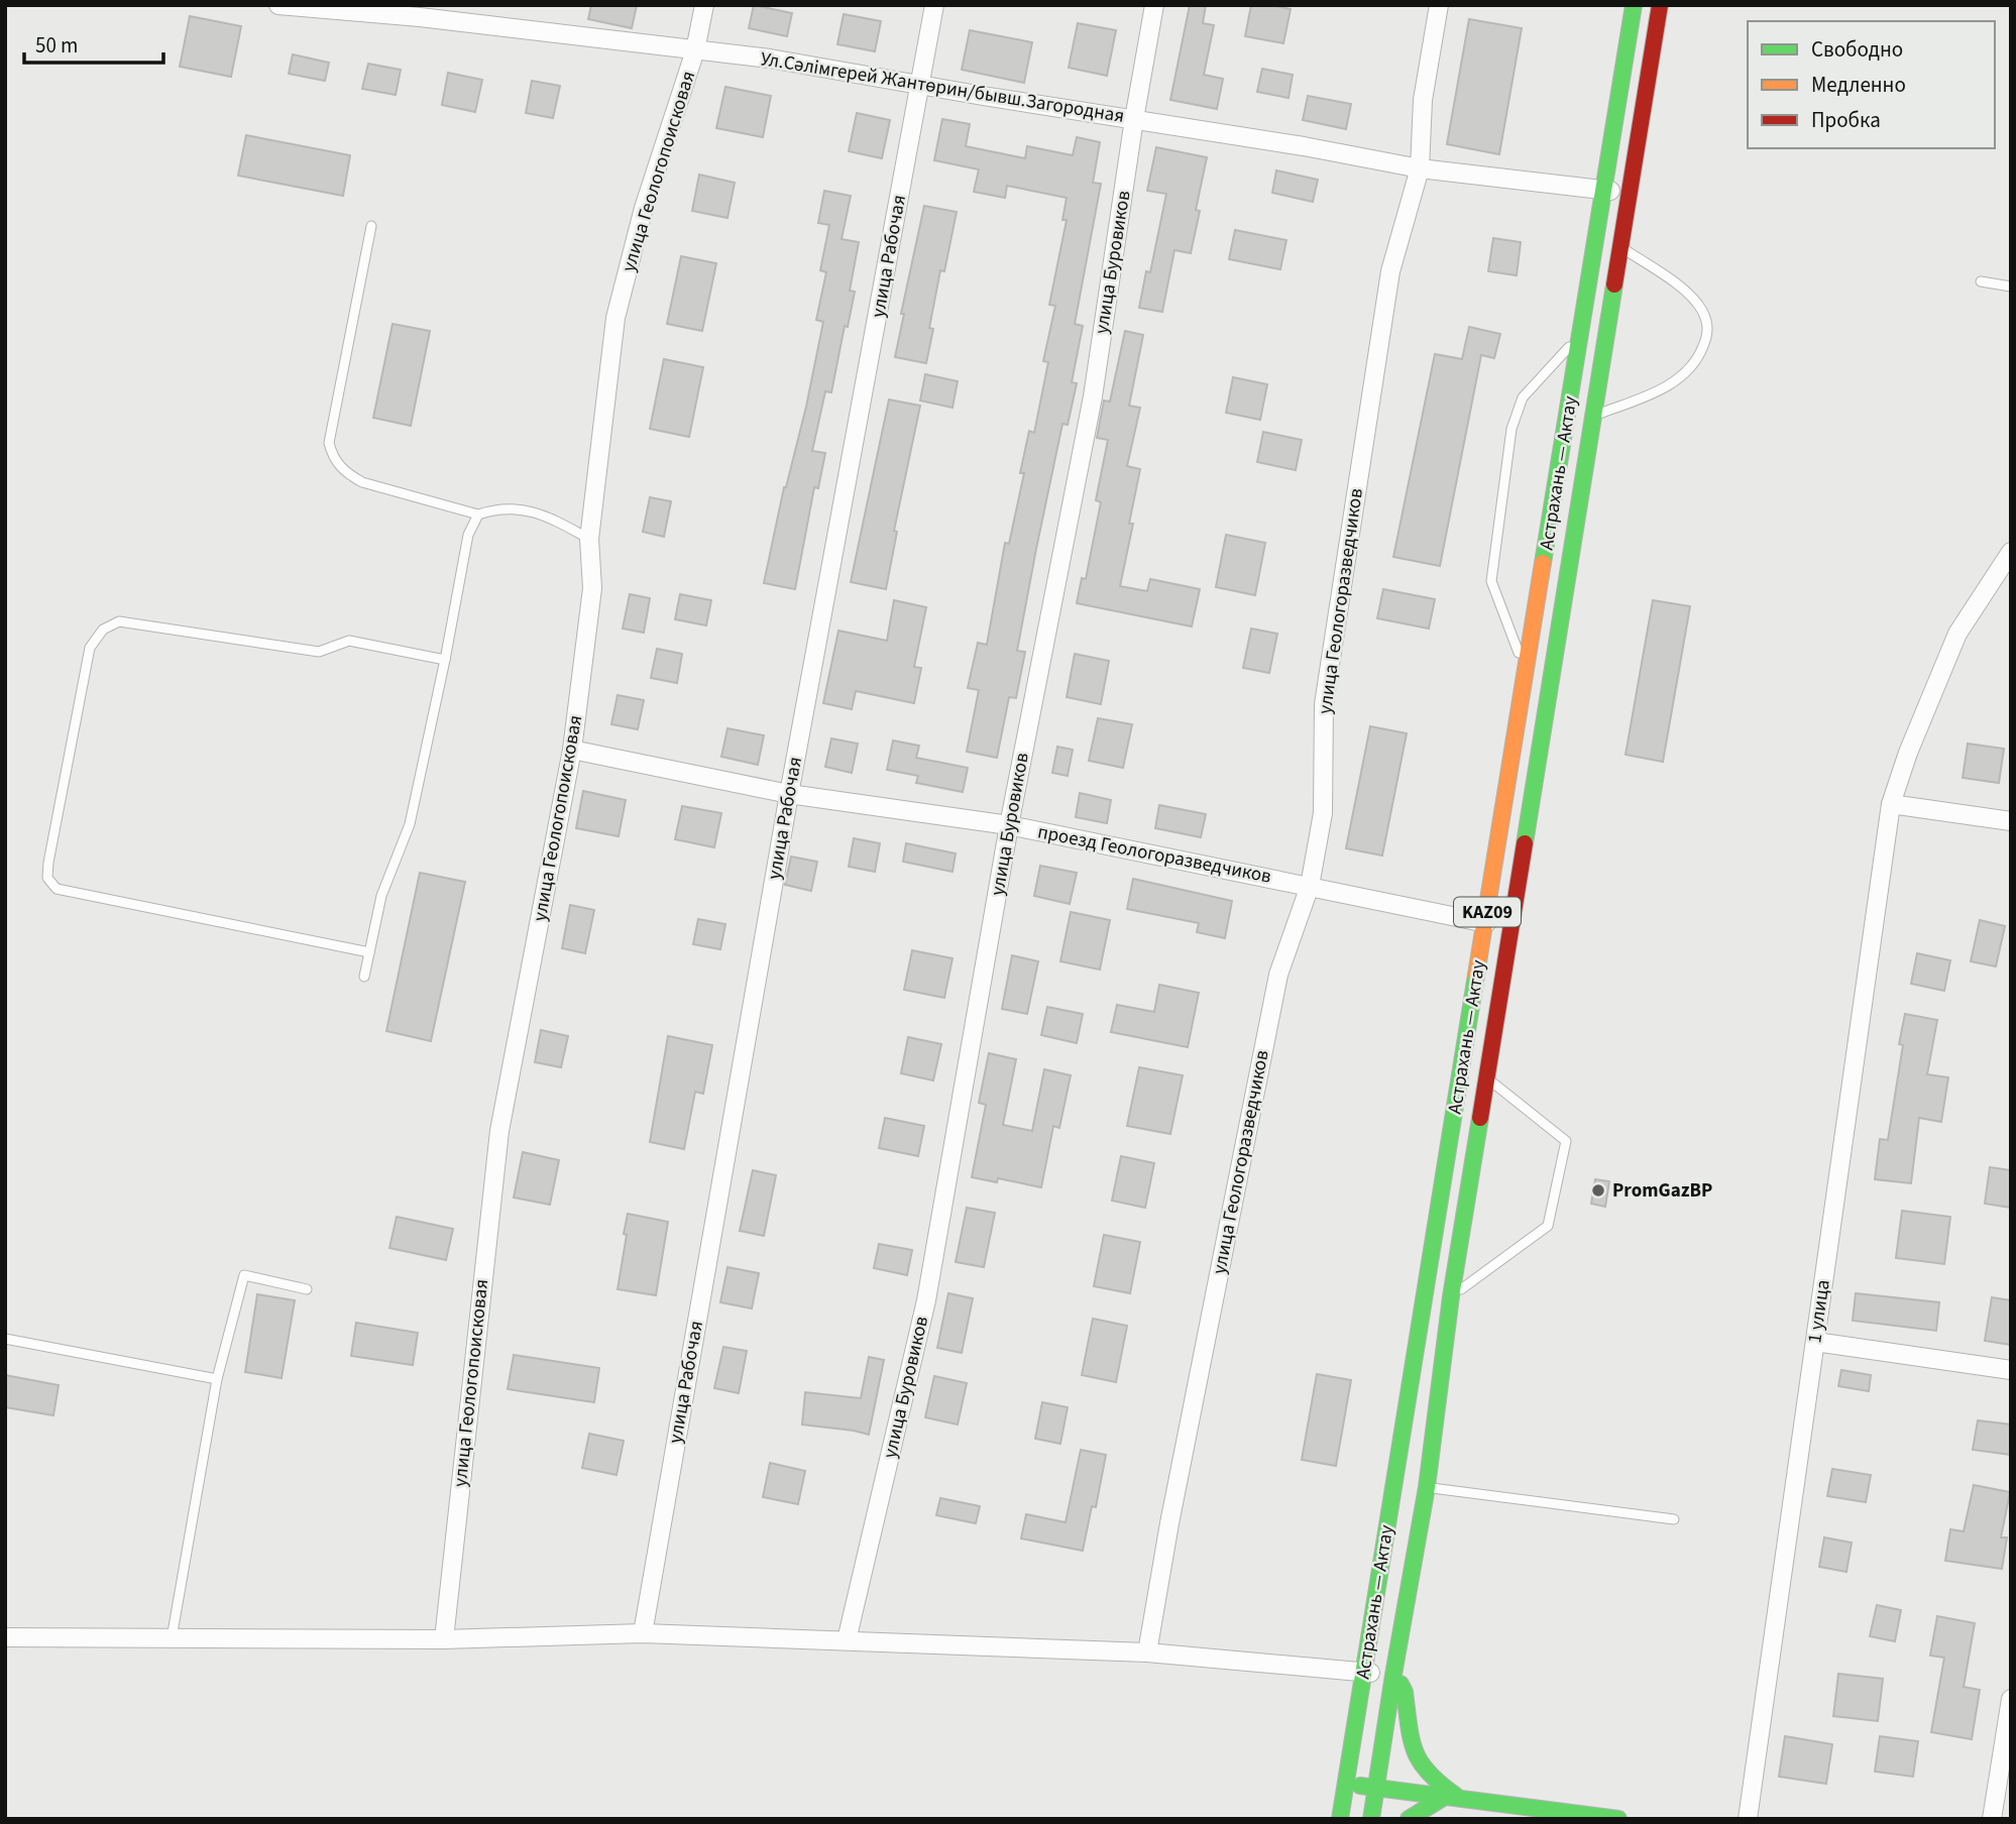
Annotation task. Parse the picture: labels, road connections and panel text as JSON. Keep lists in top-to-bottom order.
{
  "streets": {
    "main road": ["Астрахань — Актау", "KAZ09"],
    "street": [
      "Ул.Сәлімгерей Жантөрин/бывш.Загородная",
      "улица Геологопоисковая",
      "улица Рабочая",
      "улица Буровиков",
      "улица Геологоразведчиков",
      "проезд Геологоразведчиков",
      "1 улица"
    ]
  },
  "crossings": [
    ["Ул.Сәлімгерей Жантөрин/бывш.Загородная", "улица Геологопоисковая"],
    ["Ул.Сәлімгерей Жантөрин/бывш.Загородная", "улица Рабочая"],
    ["Ул.Сәлімгерей Жантөрин/бывш.Загородная", "улица Буровиков"],
    ["Ул.Сәлімгерей Жантөрин/бывш.Загородная", "Астрахань — Актау"],
    ["Ул.Сәлімгерей Жантөрин/бывш.Загородная", "улица Геологоразведчиков"],
    ["улица Геологопоисковая", "проезд Геологоразведчиков"],
    ["улица Рабочая", "проезд Геологоразведчиков"],
    ["улица Буровиков", "проезд Геологоразведчиков"],
    ["Астрахань — Актау", "проезд Геологоразведчиков"],
    ["улица Геологоразведчиков", "проезд Геологоразведчиков"]
  ],
  "places": ["PromGazBP"],
  "legend": ["Свободно", "Медленно", "Пробка"],
  "scale_bar": "50 m"
}
